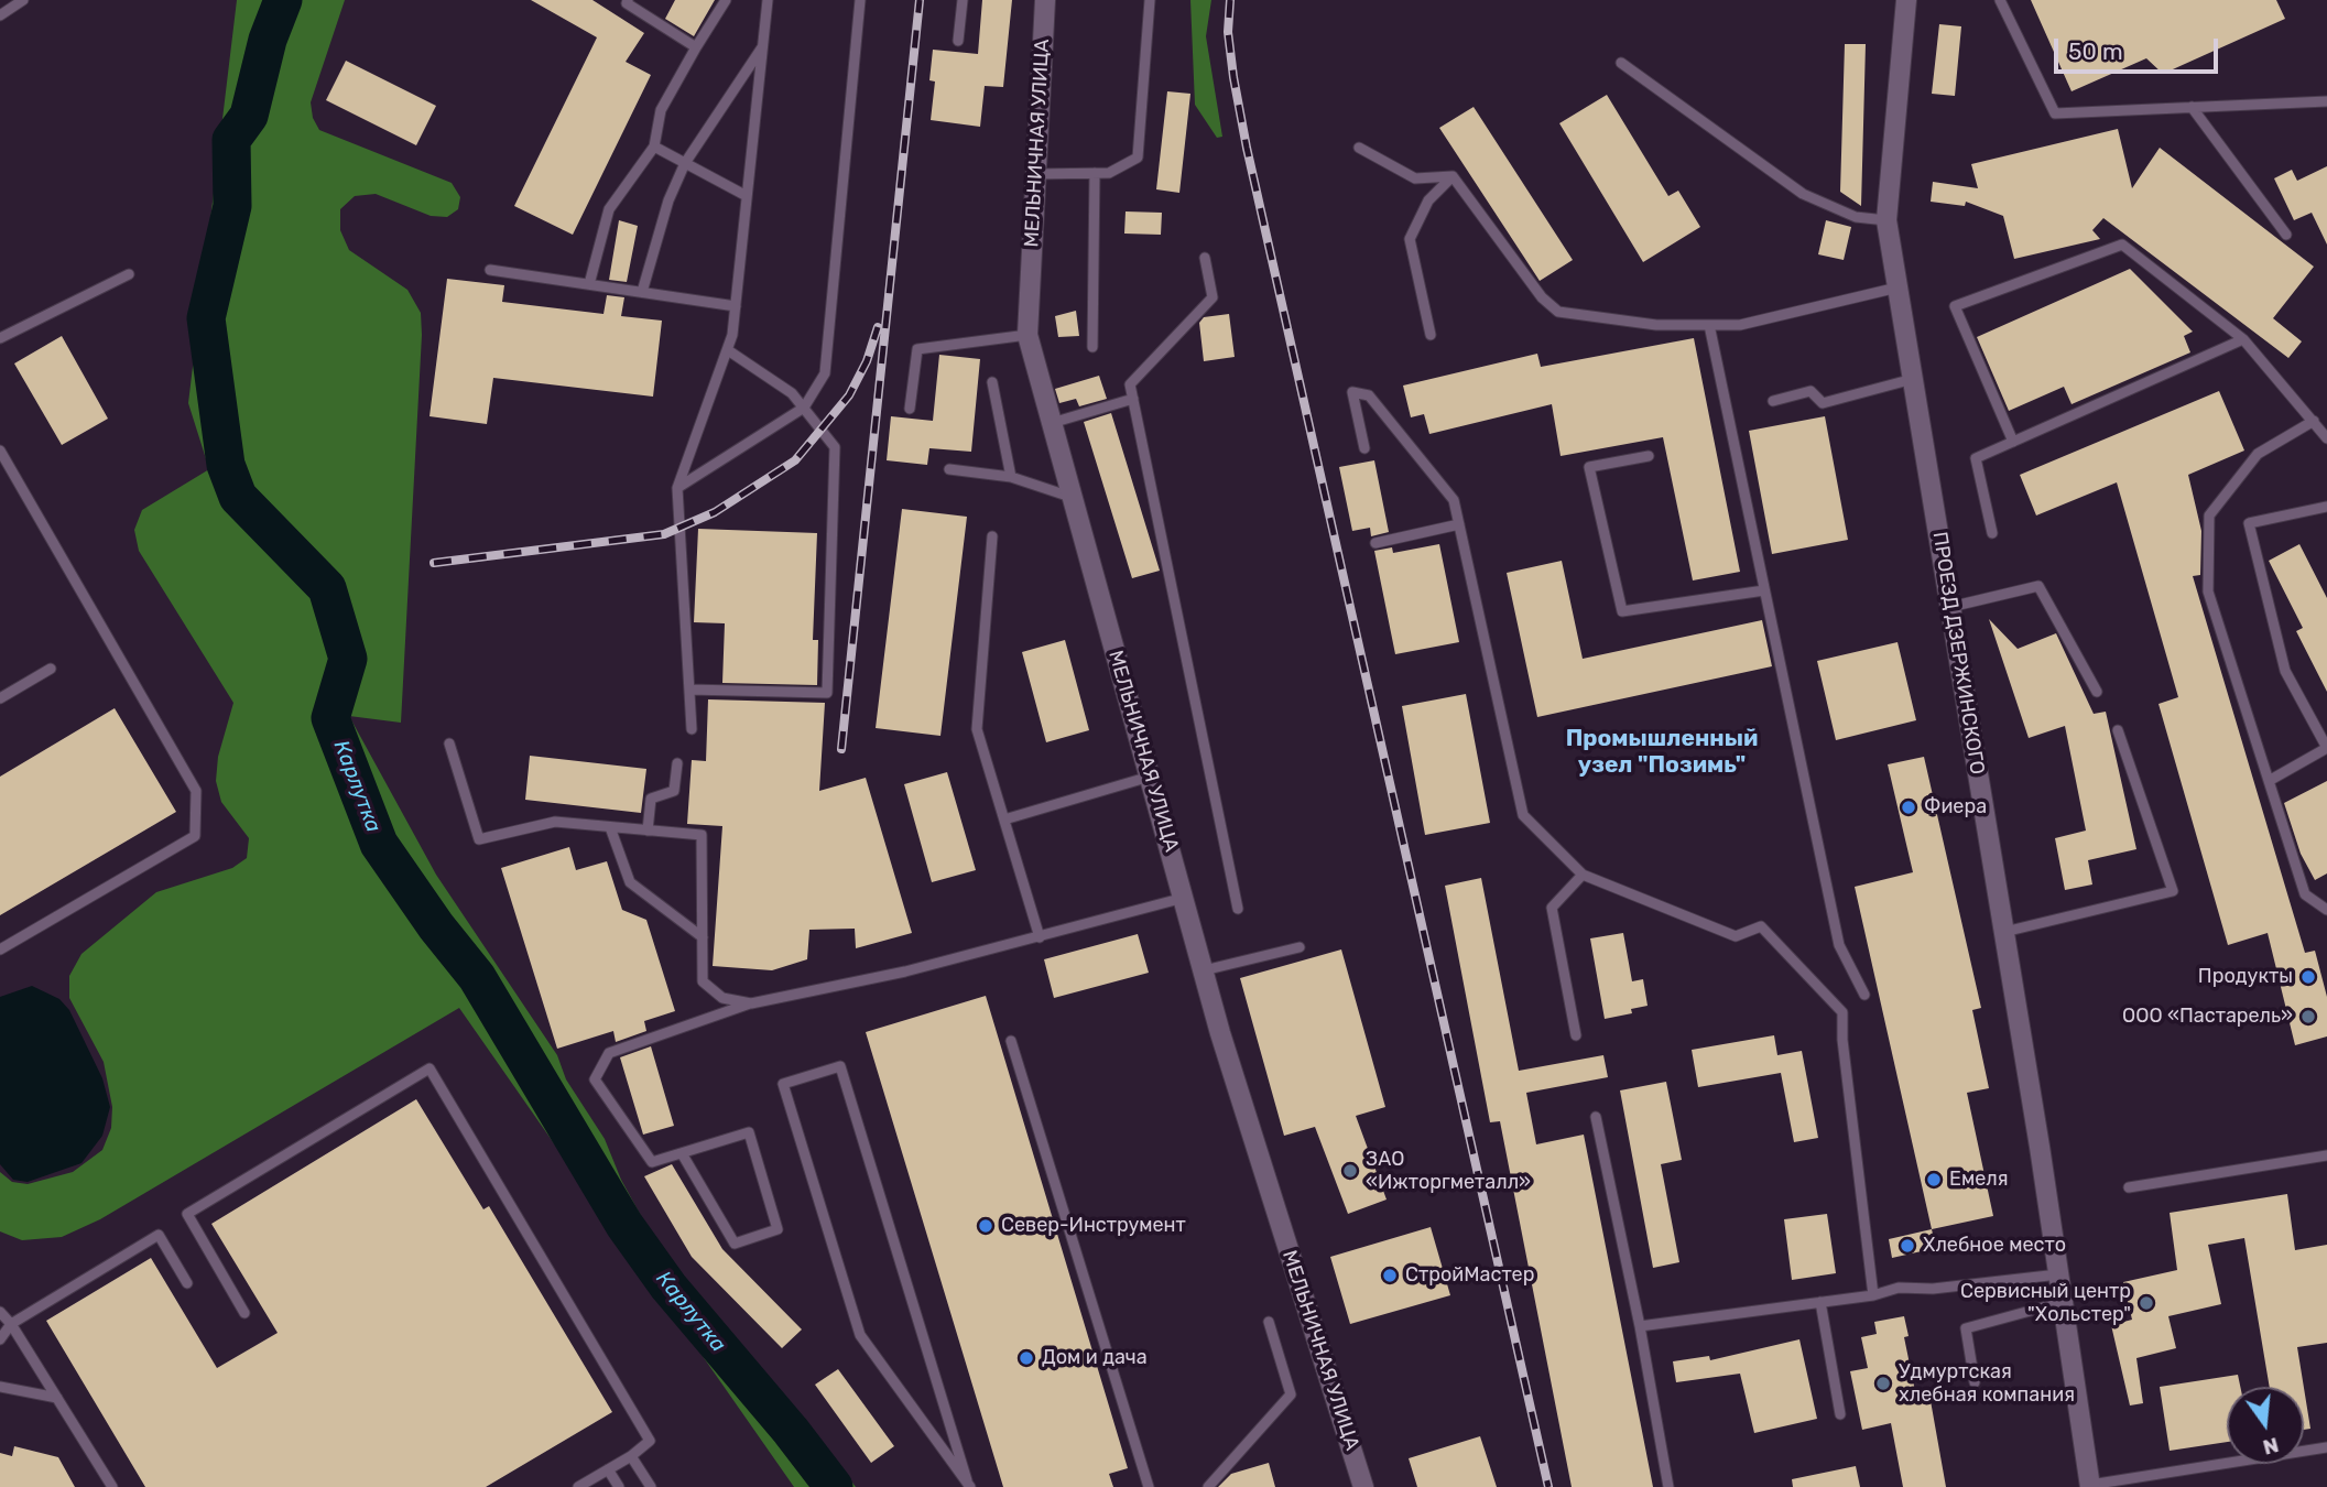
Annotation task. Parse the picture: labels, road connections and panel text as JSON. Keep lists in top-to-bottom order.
{
  "streets": {
    "street": ["МЕЛЬНИЧНАЯ УЛИЦА", "ПРОЕЗД ДЗЕРЖИНСКОГО"]
  },
  "districts": ["Промышленный узел \"Позимь\""],
  "water": ["Карлутка"],
  "places": [
    "Фиера",
    "Продукты",
    "ООО «Пастарель»",
    "ЗАО «Ижторгметалл»",
    "Емеля",
    "Север-Инструмент",
    "Хлебное место",
    "СтройМастер",
    "Сервисный центр \"Хольстер\"",
    "Дом и дача",
    "Удмуртская хлебная компания"
  ],
  "scale_bar": "50 m",
  "north": "bottom"
}
